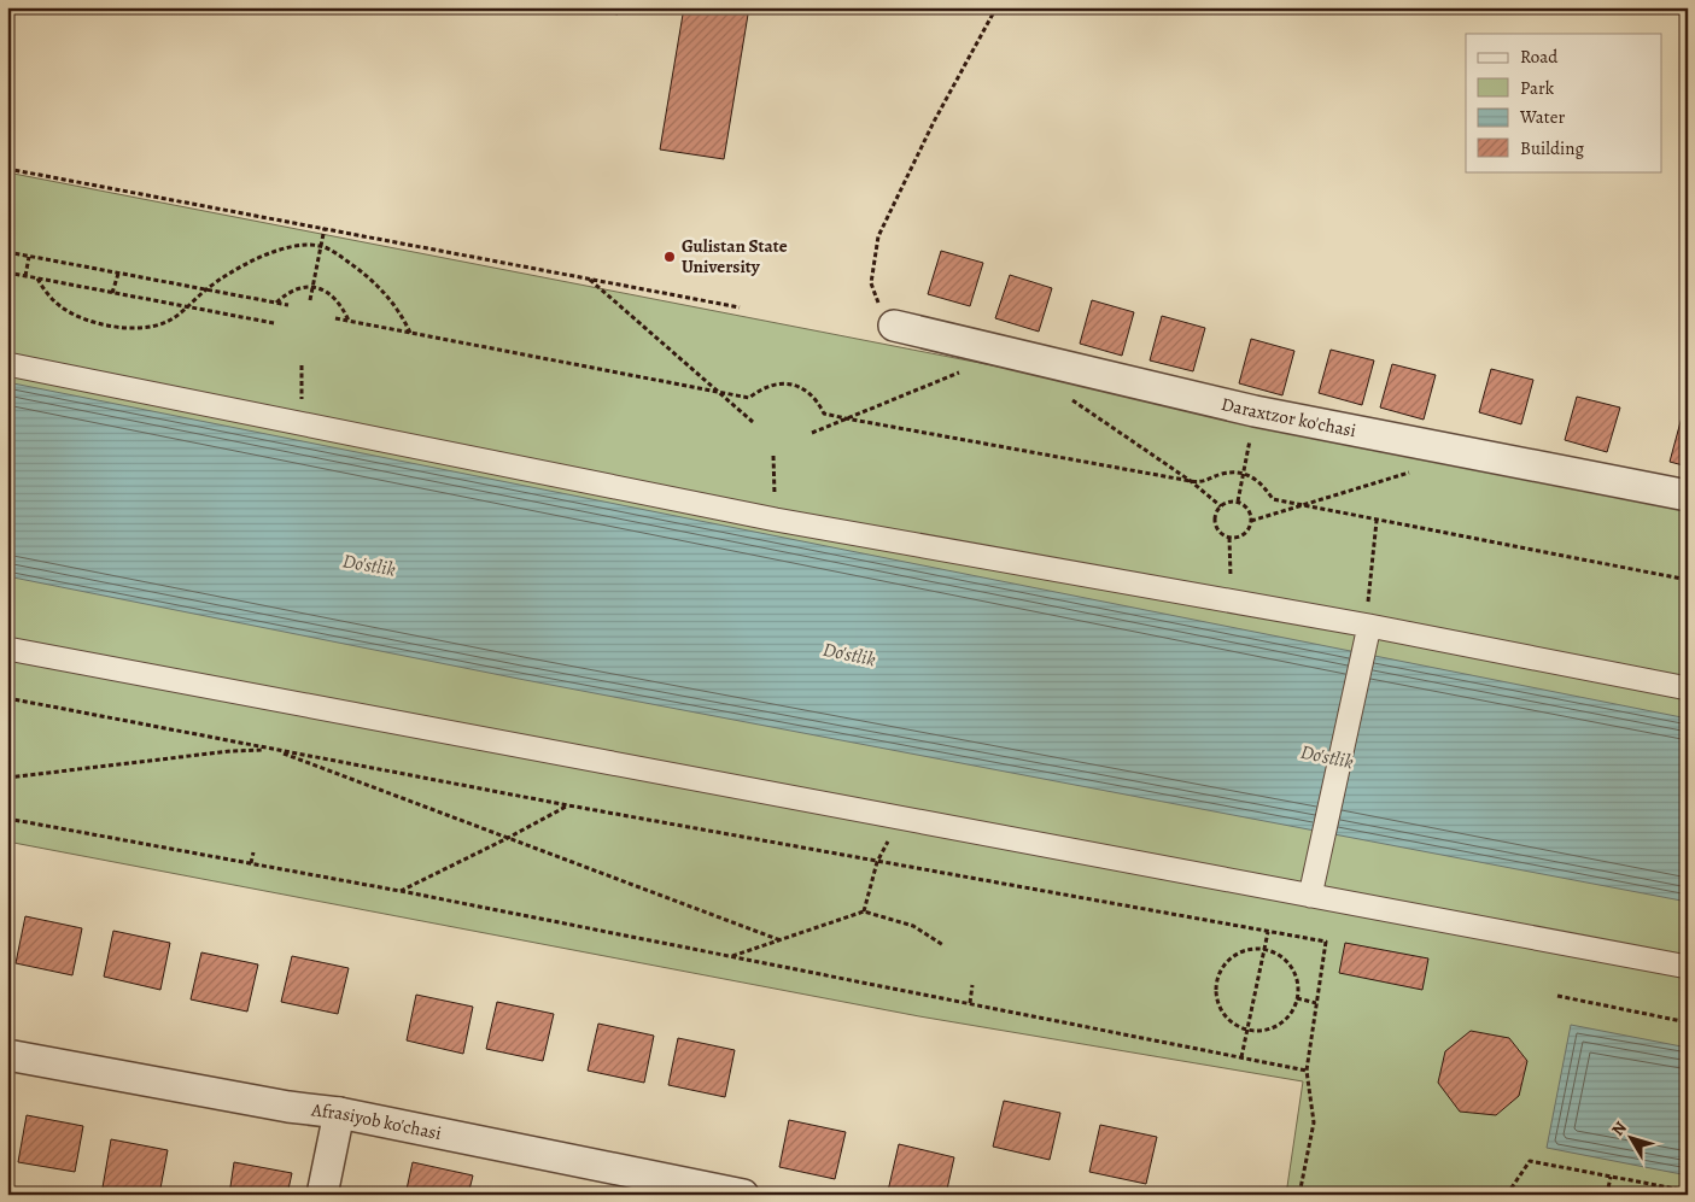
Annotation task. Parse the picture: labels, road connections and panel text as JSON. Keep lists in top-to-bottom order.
{
  "streets": {
    "street": ["Daraxtzor ko'chasi", "Afrasiyob ko'chasi"]
  },
  "water": ["Do'stlik"],
  "places": ["Gulistan State University"],
  "legend": [
    "Road",
    "Park",
    "Water",
    "Building"
  ],
  "north": "top left"
}
